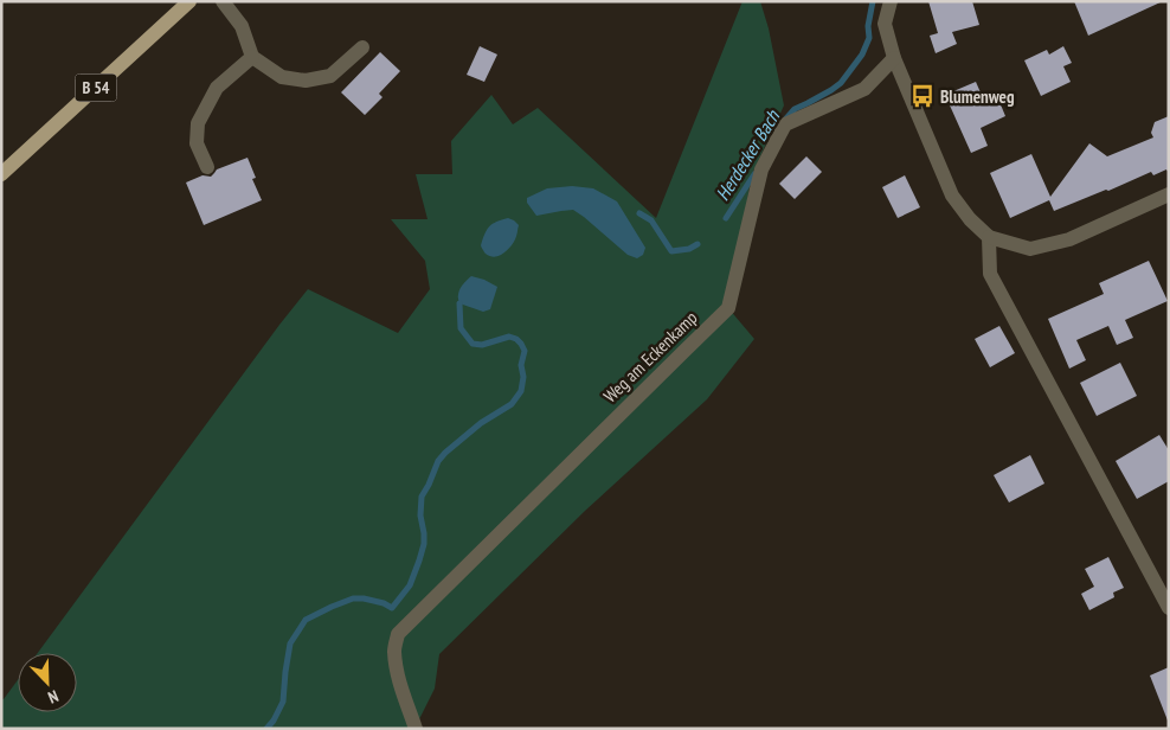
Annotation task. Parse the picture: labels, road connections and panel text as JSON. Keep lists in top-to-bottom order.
{
  "streets": {
    "main road": ["B 54"],
    "street": ["Weg am Eckenkamp"]
  },
  "water": ["Herdecker Bach"],
  "places": {
    "bus stop": ["Blumenweg"]
  },
  "north": "bottom right"
}
